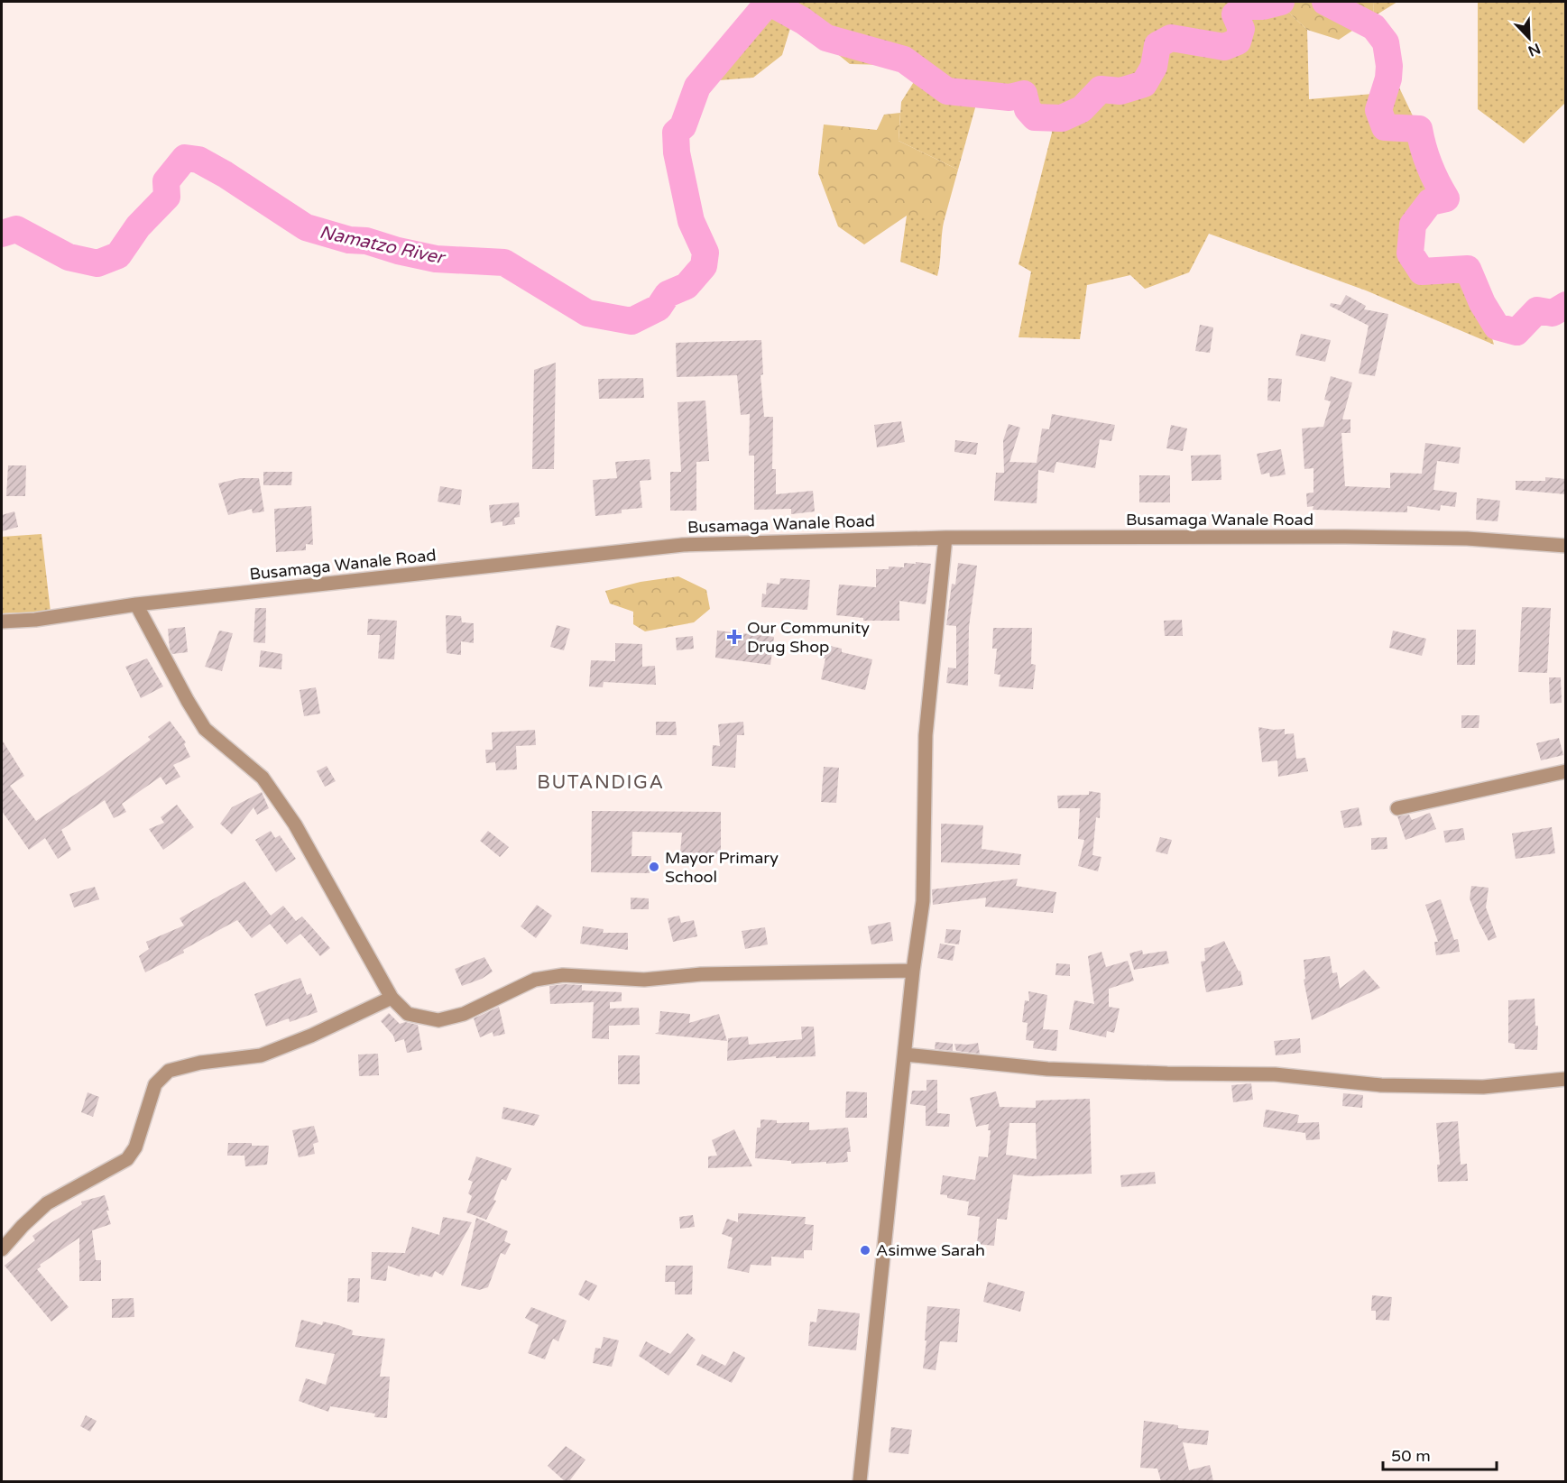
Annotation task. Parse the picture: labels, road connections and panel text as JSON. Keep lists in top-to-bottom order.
{
  "streets": {
    "street": ["Busamaga Wanale Road"]
  },
  "districts": ["BUTANDIGA"],
  "water": ["Namatzo River"],
  "places": {
    "health": ["Our Community Drug Shop"],
    "other": ["Mayor Primary School", "Asimwe Sarah"]
  },
  "scale_bar": "50 m",
  "north": "bottom right"
}
